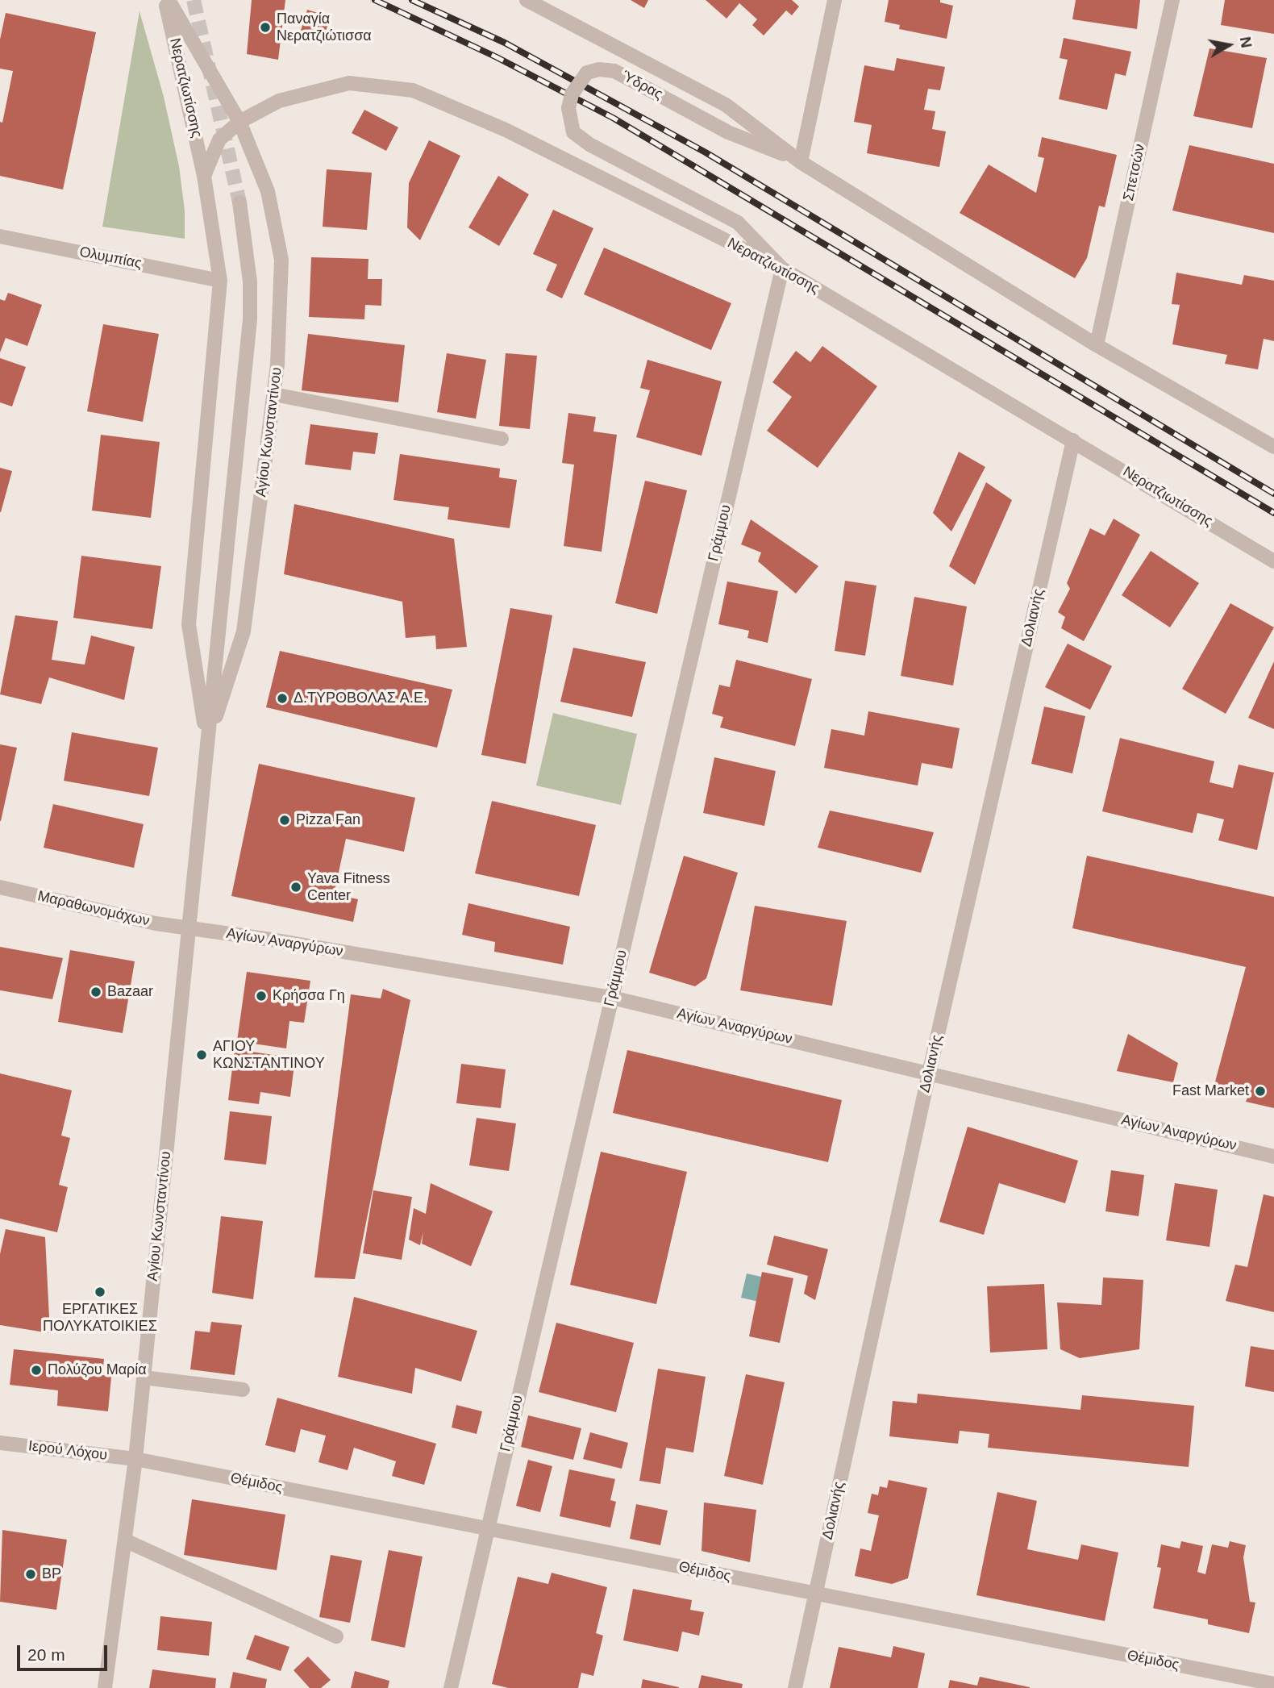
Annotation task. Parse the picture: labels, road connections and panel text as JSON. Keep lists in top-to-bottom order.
{
  "streets": {
    "street": [
      "Ύδρας",
      "Νερατζιωτίσσης",
      "Σπετσών",
      "Ολυμπίας",
      "Αγίου Κωνσταντίνου",
      "Γράμμου",
      "Δολιανής",
      "Μαραθωνομάχων",
      "Αγίων Αναργύρων",
      "Ιερού Λόχου",
      "Θέμιδος"
    ]
  },
  "crossings": [
    ["Ύδρας", "Νερατζιωτίσσης"],
    ["Ύδρας", "Γράμμου"],
    ["Νερατζιωτίσσης", "Ολυμπίας"],
    ["Νερατζιωτίσσης", "Αγίου Κωνσταντίνου"],
    ["Νερατζιωτίσσης", "Γράμμου"],
    ["Νερατζιωτίσσης", "Δολιανής"],
    ["Ολυμπίας", "Αγίου Κωνσταντίνου"],
    ["Αγίου Κωνσταντίνου", "Μαραθωνομάχων"],
    ["Αγίου Κωνσταντίνου", "Αγίων Αναργύρων"],
    ["Αγίου Κωνσταντίνου", "Ιερού Λόχου"],
    ["Αγίου Κωνσταντίνου", "Θέμιδος"],
    ["Γράμμου", "Αγίων Αναργύρων"],
    ["Γράμμου", "Θέμιδος"],
    ["Δολιανής", "Αγίων Αναργύρων"],
    ["Δολιανής", "Θέμιδος"],
    ["Μαραθωνομάχων", "Αγίων Αναργύρων"],
    ["Ιερού Λόχου", "Θέμιδος"]
  ],
  "places": [
    "Παναγία Νερατζιώτισσα",
    "Δ.ΤΥΡΟΒΟΛΑΣ Α.Ε.",
    "Pizza Fan",
    "Yava Fitness Center",
    "Bazaar",
    "Κρήσσα Γη",
    "ΑΓΙΟΥ ΚΩΝΣΤΑΝΤΙΝΟΥ",
    "Fast Market",
    "ΕΡΓΑΤΙΚΕΣ ΠΟΛΥΚΑΤΟΙΚΙΕΣ",
    "Πολύζου Μαρία",
    "BP"
  ],
  "scale_bar": "20 m",
  "north": "right"
}
